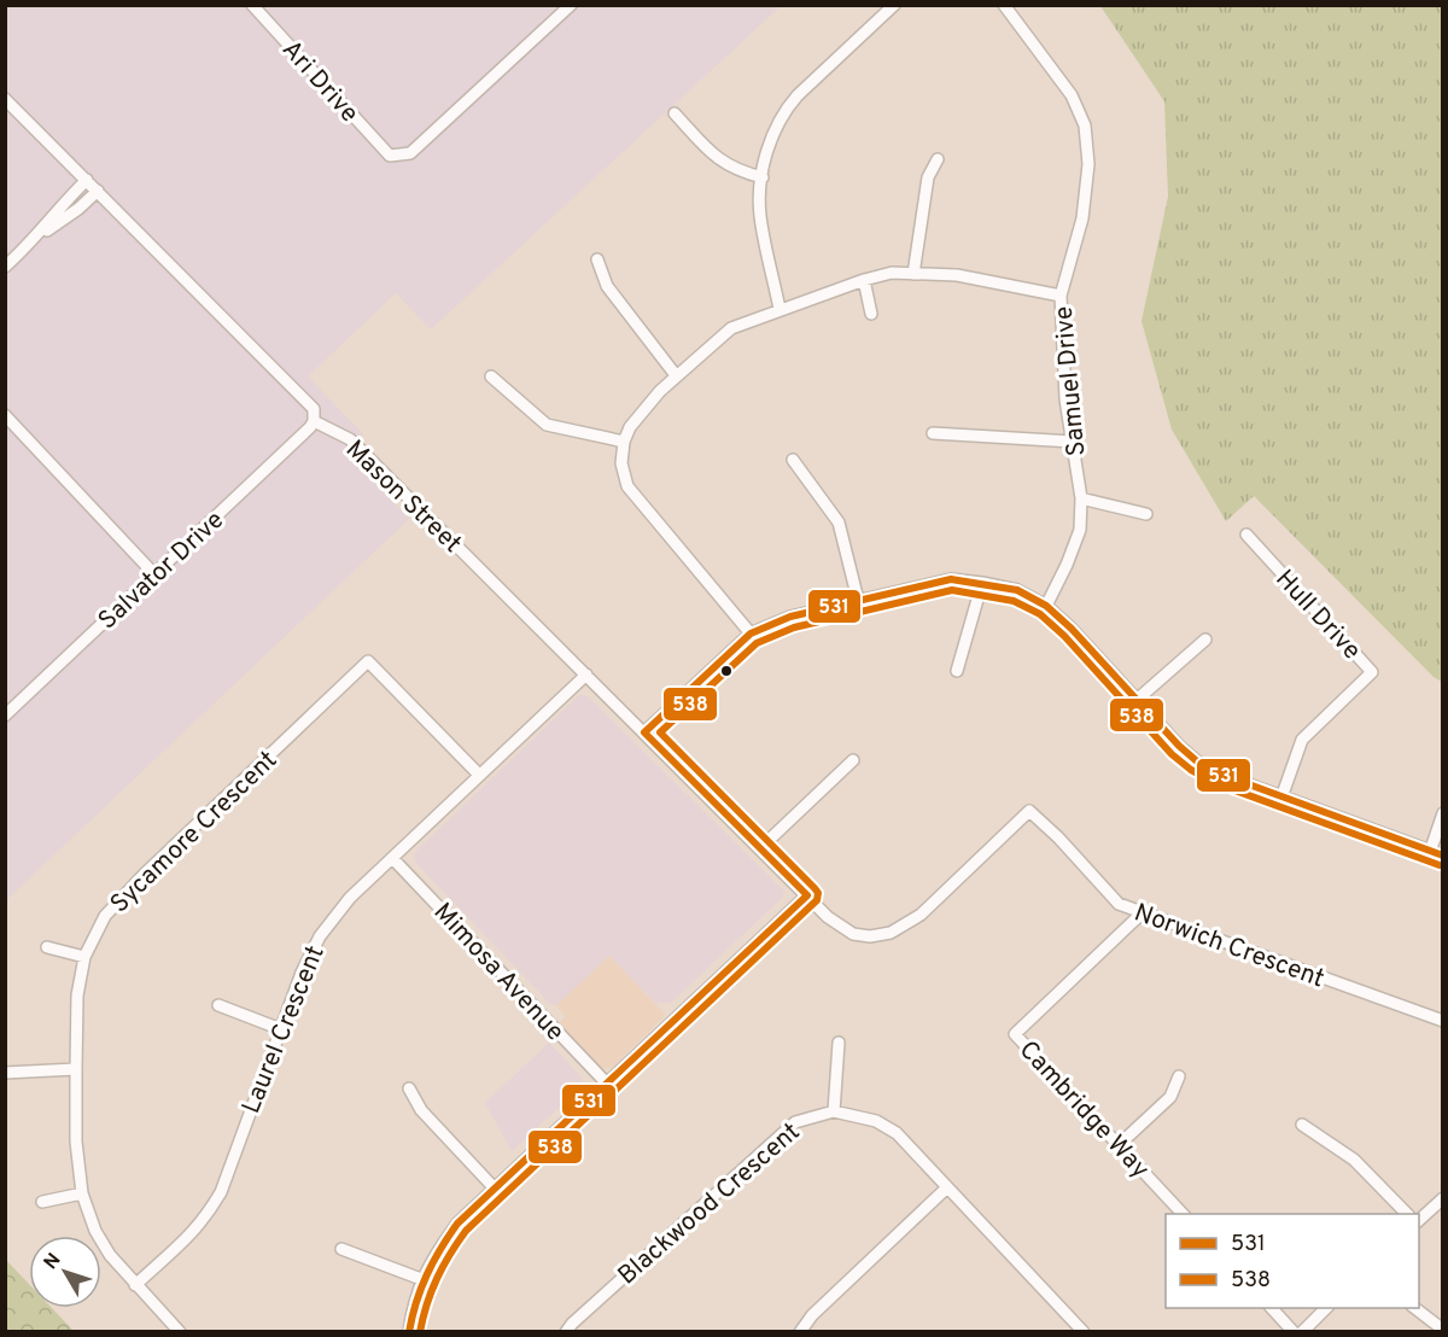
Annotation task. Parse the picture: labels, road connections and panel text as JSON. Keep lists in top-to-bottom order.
{
  "streets": {
    "street": [
      "Ari Drive",
      "Samuel Drive",
      "Mason Street",
      "Salvator Drive",
      "Hull Drive",
      "Sycamore Crescent",
      "Norwich Crescent",
      "Mimosa Avenue",
      "Laurel Crescent",
      "Cambridge Way",
      "Blackwood Crescent"
    ]
  },
  "crossings": [
    ["Mason Street", "Salvator Drive"],
    ["Mason Street", "Norwich Crescent"],
    ["Mason Street", "Laurel Crescent"],
    ["Sycamore Crescent", "Laurel Crescent"],
    ["Norwich Crescent", "Cambridge Way"],
    ["Mimosa Avenue", "Laurel Crescent"]
  ],
  "lines": ["transit line 531", "transit line 538"],
  "legend": ["531", "538"],
  "north": "top left"
}
